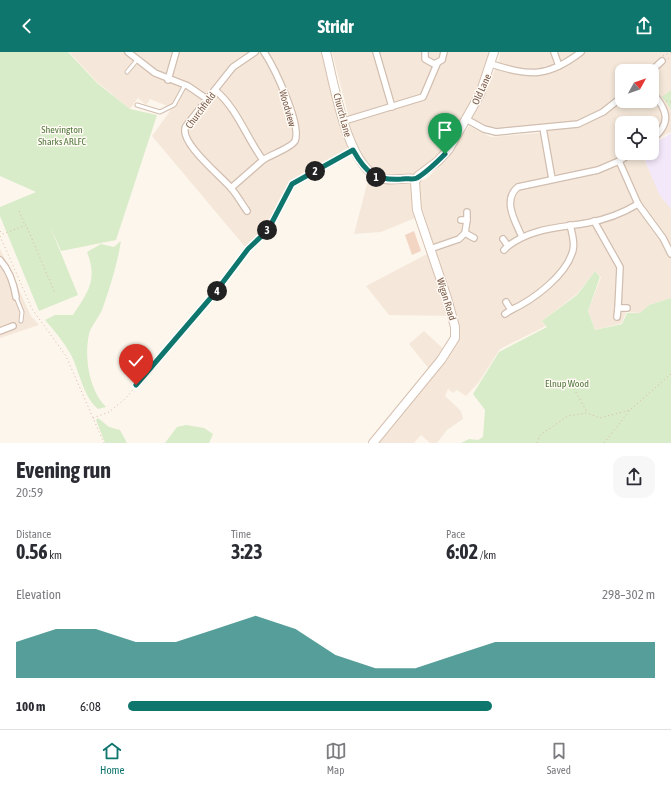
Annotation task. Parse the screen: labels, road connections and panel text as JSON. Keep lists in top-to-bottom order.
{
  "streets": {
    "main road": ["Old Lane", "Church Lane", "Wigan Road"],
    "street": ["Woodview", "Churchfield"]
  },
  "crossings": [
    ["Old Lane", "Church Lane"],
    ["Old Lane", "Wigan Road"],
    ["Woodview", "Churchfield"],
    ["Church Lane", "Wigan Road"]
  ],
  "parks": ["Shevington Sharks ARLFC", "Elnup Wood"],
  "north": "top right",
  "page": {
    "header": "Stridr",
    "pins": [
      "2",
      "1",
      "3",
      "4"
    ],
    "heading": ["Evening run", "20:59"],
    "stats": [
      ["Distance", "0.56 km"],
      ["Time", "3:23"],
      ["Pace", "6:02 /km"]
    ],
    "chart": ["Elevation", "298–302 m"],
    "list": [
      {
        "name": "100 m",
        "note": "6:08"
      }
    ],
    "tabs": ["Home", "Map", "Saved"]
  }
}
